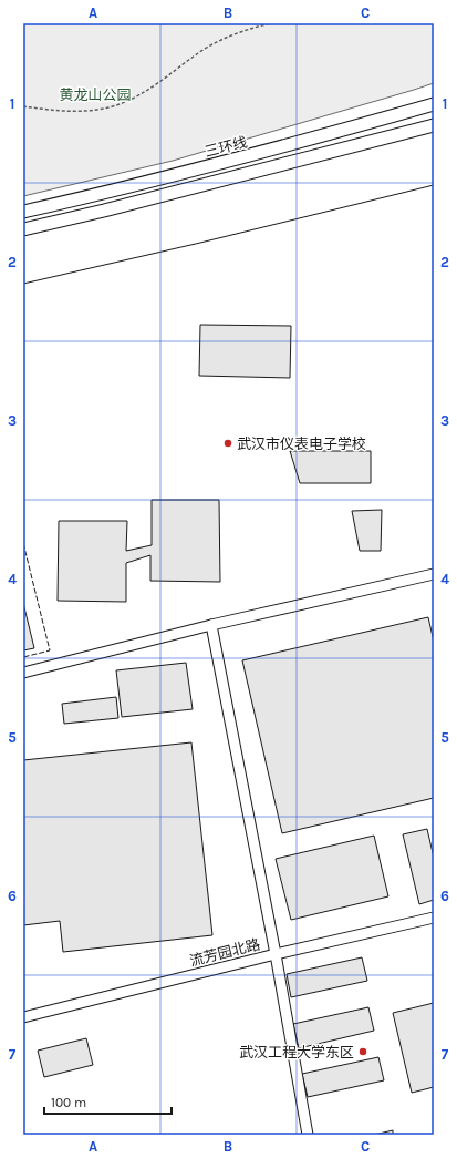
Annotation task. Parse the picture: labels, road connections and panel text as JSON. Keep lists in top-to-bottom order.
{
  "streets": {
    "highway": ["三环线"],
    "street": ["流芳园北路"]
  },
  "parks": ["黄龙山公园"],
  "places": ["武汉市仪表电子学校", "武汉工程大学东区"],
  "scale_bar": "100 m",
  "grid": {
    "columns": ["A", "B", "C"],
    "rows": [
      "1",
      "2",
      "3",
      "4",
      "5",
      "6",
      "7"
    ]
  }
}
